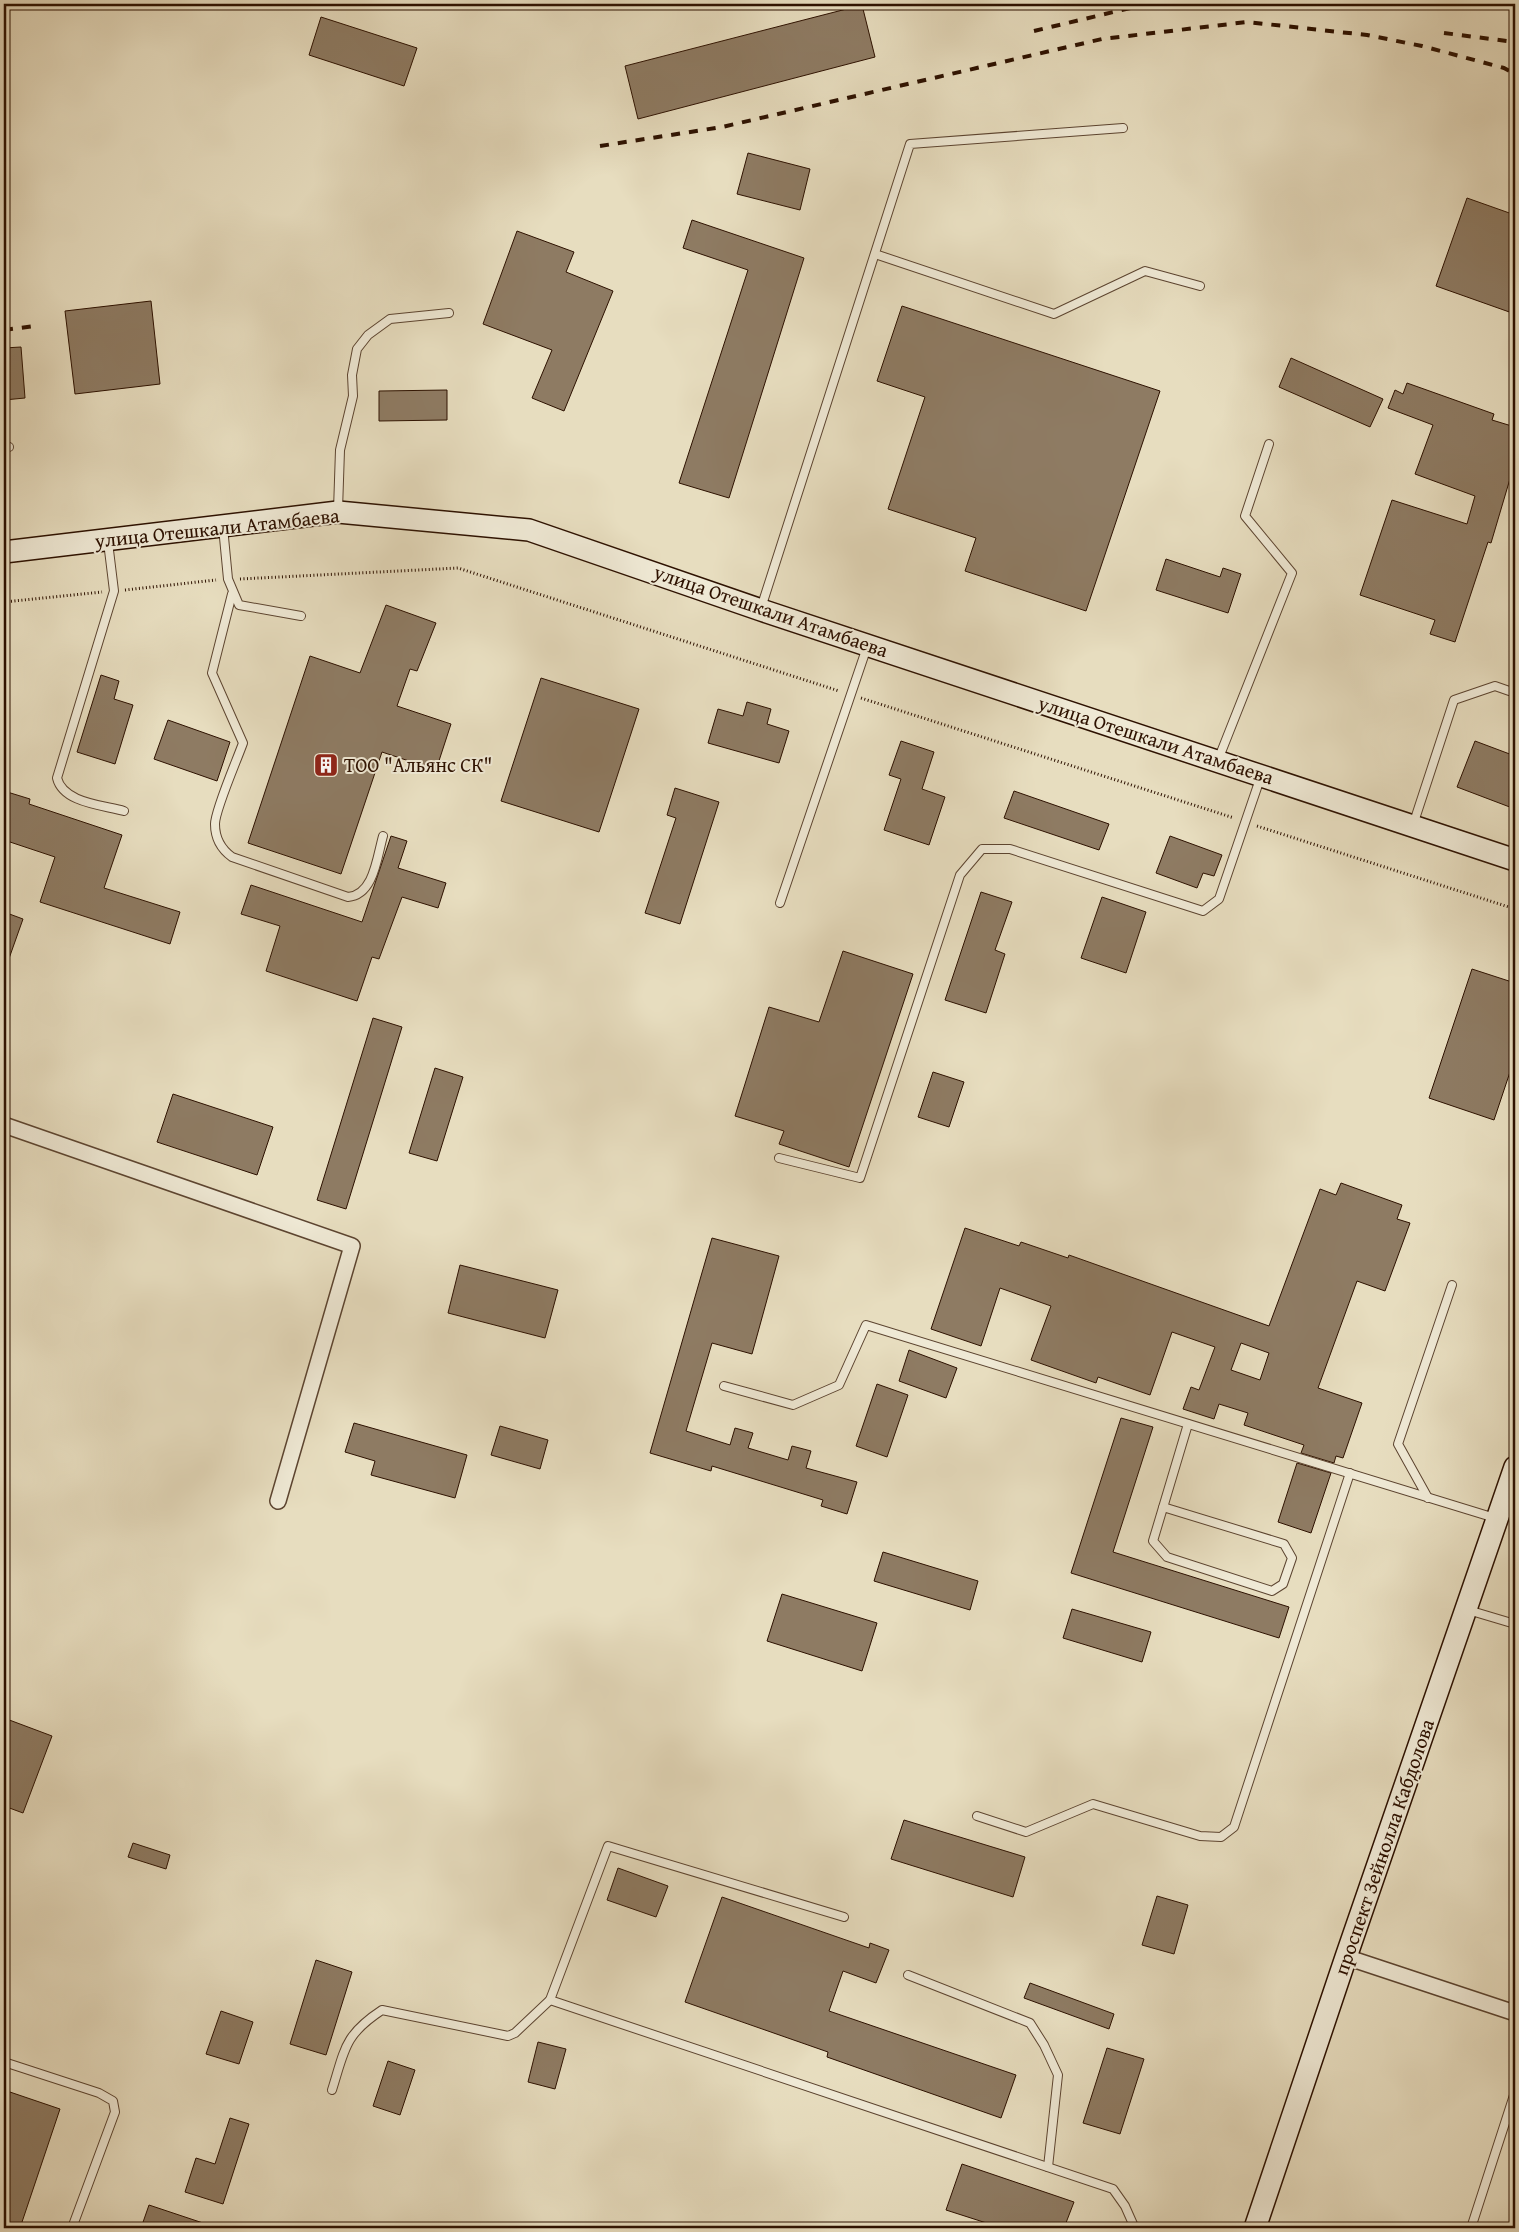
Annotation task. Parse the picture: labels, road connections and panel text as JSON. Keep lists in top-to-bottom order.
{
  "streets": {
    "street": ["улица Отешкали Атамбаева", "проспект Зейнолла Кабдолова"]
  },
  "places": {
    "building": ["ТОО \"Альянс СК\""]
  }
}
